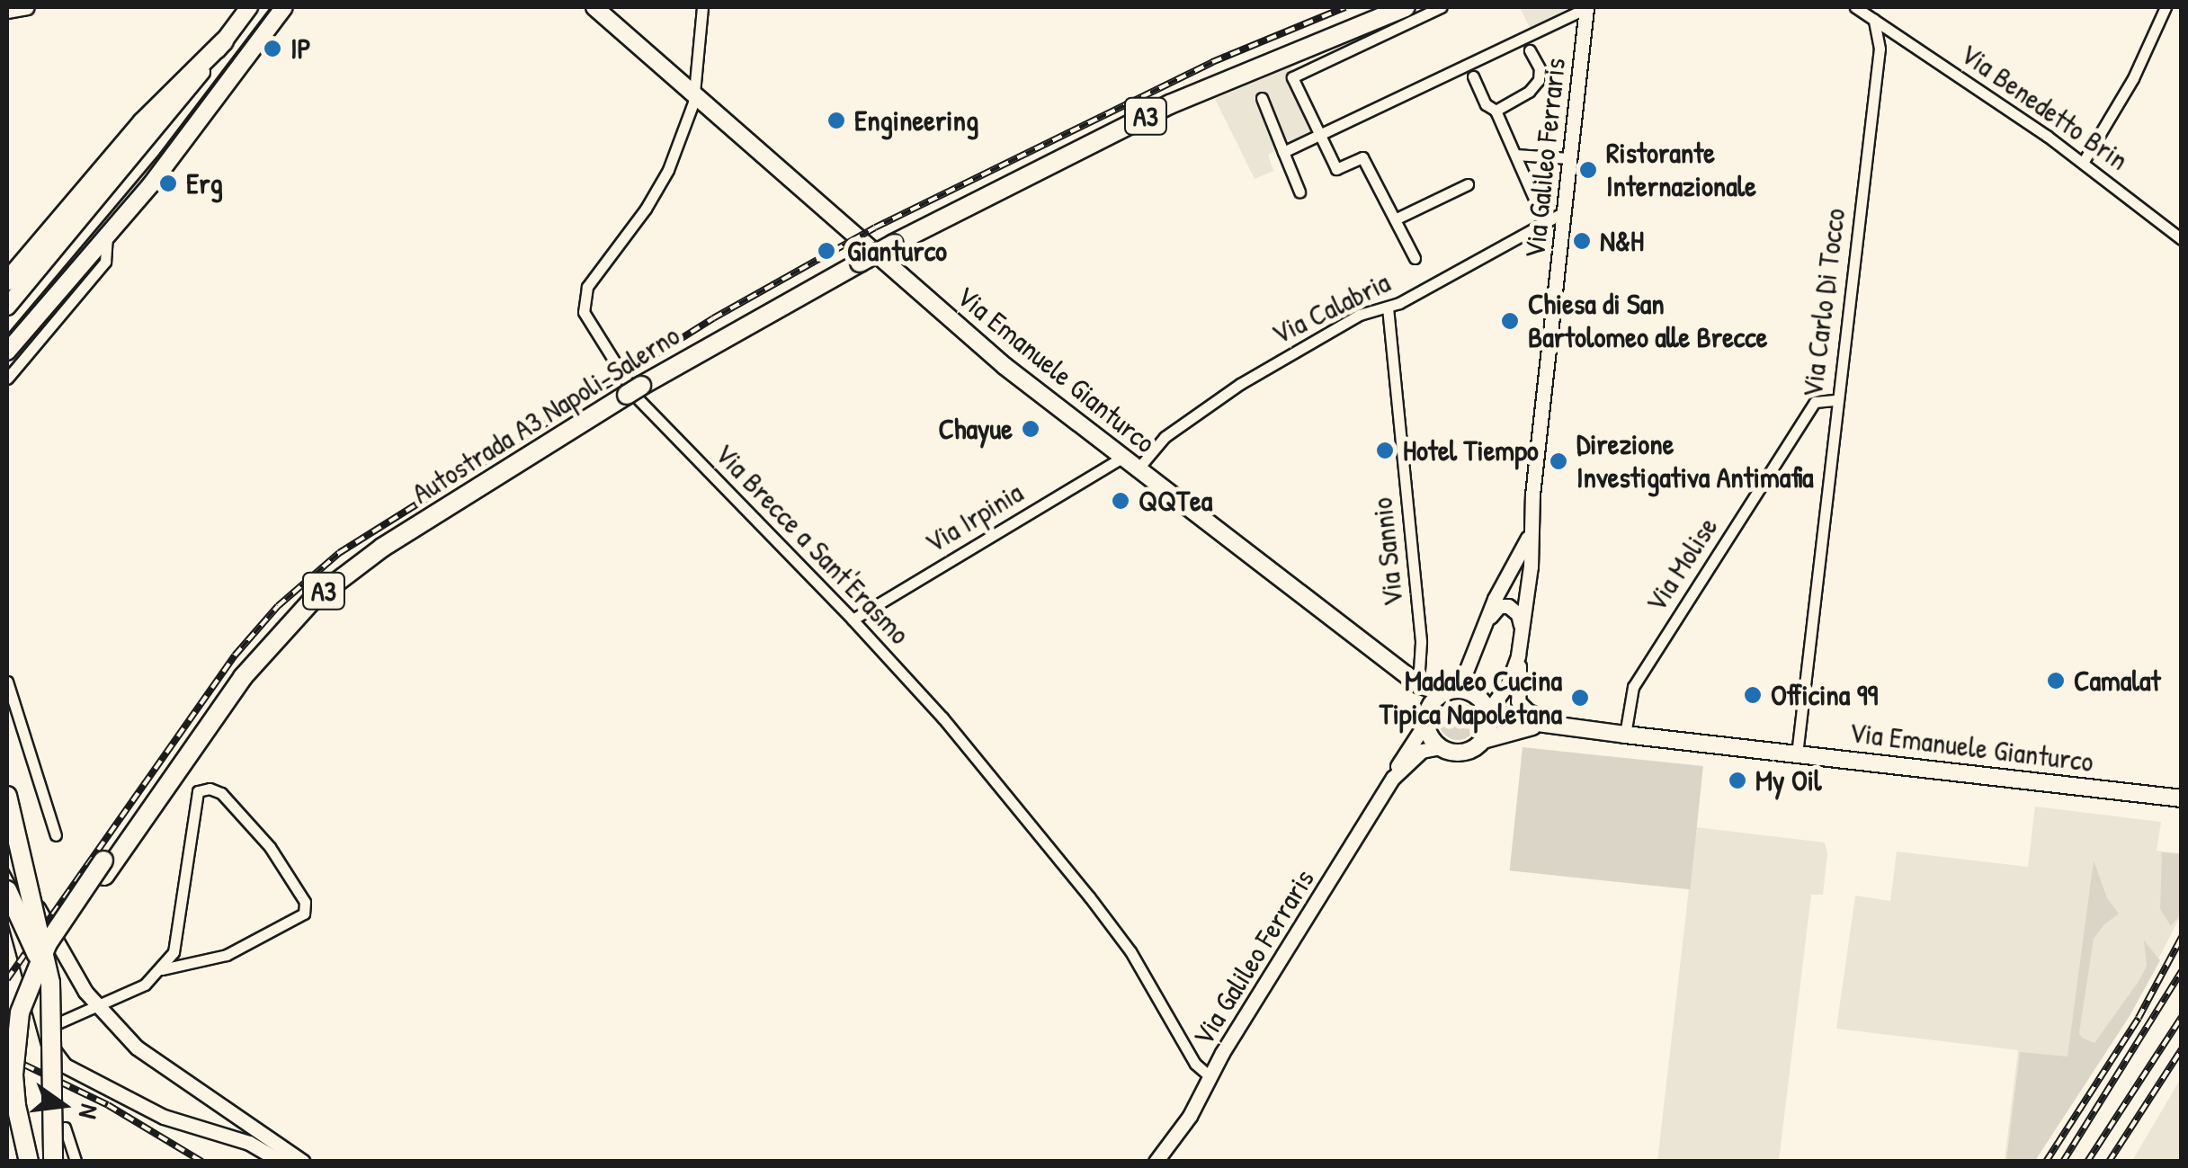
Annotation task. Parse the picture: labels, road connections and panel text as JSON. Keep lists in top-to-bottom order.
{
  "streets": {
    "highway": ["A3", "Autostrada A3 Napoli-Salerno"],
    "main road": ["Via Galileo Ferraris", "Via Emanuele Gianturco"],
    "street": [
      "Via Benedetto Brin",
      "Via Carlo Di Tocco",
      "Via Calabria",
      "Via Irpinia",
      "Via Brecce a Sant'Erasmo",
      "Via Sannio",
      "Via Molise"
    ]
  },
  "crossings": [
    ["Via Benedetto Brin", "Via Carlo Di Tocco"],
    ["Via Galileo Ferraris", "Via Calabria"],
    ["Via Galileo Ferraris", "Via Emanuele Gianturco"],
    ["Via Galileo Ferraris", "Via Brecce a Sant'Erasmo"],
    ["Via Carlo Di Tocco", "Via Emanuele Gianturco"],
    ["Via Carlo Di Tocco", "Via Molise"],
    ["Via Calabria", "Via Emanuele Gianturco"],
    ["Via Calabria", "Via Sannio"],
    ["Via Emanuele Gianturco", "Via Irpinia"],
    ["Via Emanuele Gianturco", "Via Brecce a Sant'Erasmo"],
    ["Via Emanuele Gianturco", "Via Sannio"],
    ["Via Emanuele Gianturco", "Via Molise"],
    ["Via Irpinia", "Via Brecce a Sant'Erasmo"]
  ],
  "places": [
    "IP",
    "Engineering",
    "Ristorante Internazionale",
    "Erg",
    "N&H",
    "Gianturco",
    "Chiesa di San Bartolomeo alle Brecce",
    "Chayue",
    "Hotel Tiempo",
    "Direzione Investigativa Antimafia",
    "QQTea",
    "Camalat",
    "Officina 99",
    "Madaleo Cucina Tipica Napoletana",
    "My Oil"
  ],
  "north": "right"
}
